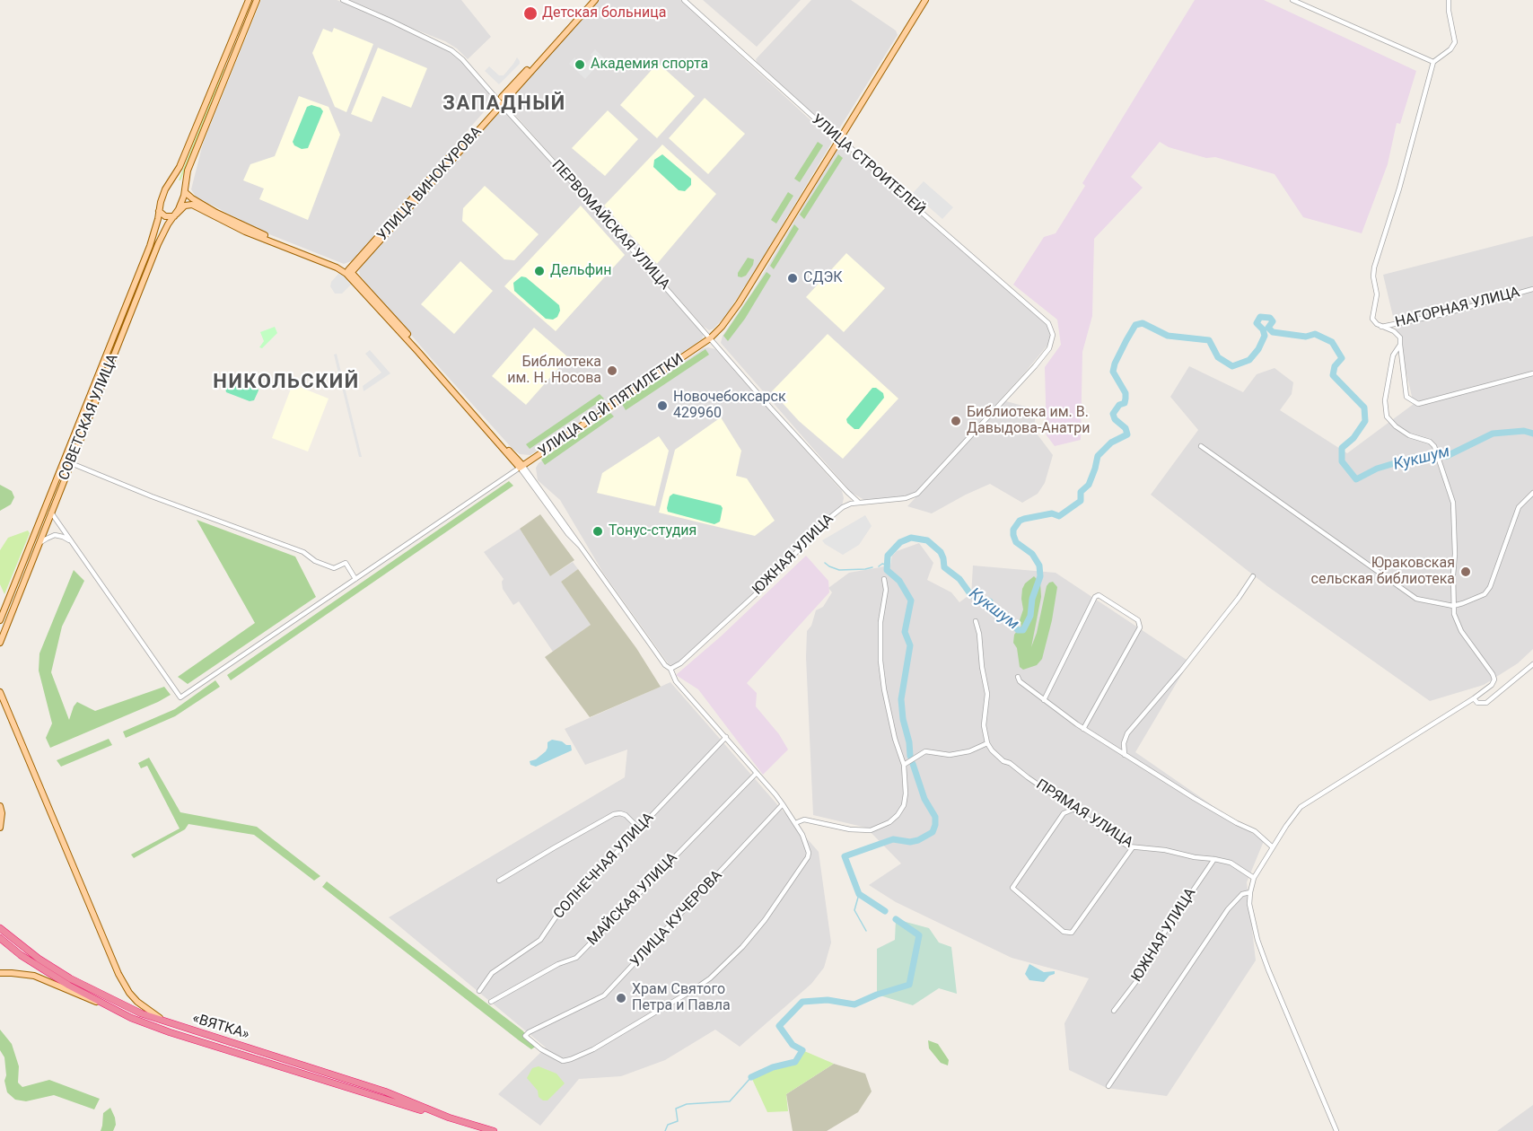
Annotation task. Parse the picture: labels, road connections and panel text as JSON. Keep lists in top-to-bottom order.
{
  "streets": {
    "highway": ["«ВЯТКА»"],
    "main road": ["УЛИЦА ВИНОКУРОВА", "УЛИЦА 10-Й ПЯТИЛЕТКИ", "СОВЕТСКАЯ УЛИЦА"],
    "street": [
      "УЛИЦА СТРОИТЕЛЕЙ",
      "ПЕРВОМАЙСКАЯ УЛИЦА",
      "НАГОРНАЯ УЛИЦА",
      "ЮЖНАЯ УЛИЦА",
      "ПРЯМАЯ УЛИЦА",
      "СОЛНЕЧНАЯ УЛИЦА",
      "МАЙСКАЯ УЛИЦА",
      "УЛИЦА КУЧЕРОВА"
    ]
  },
  "crossings": [
    ["УЛИЦА СТРОИТЕЛЕЙ", "УЛИЦА 10-Й ПЯТИЛЕТКИ"],
    ["УЛИЦА СТРОИТЕЛЕЙ", "ЮЖНАЯ УЛИЦА"],
    ["УЛИЦА ВИНОКУРОВА", "ПЕРВОМАЙСКАЯ УЛИЦА"],
    ["ПЕРВОМАЙСКАЯ УЛИЦА", "УЛИЦА 10-Й ПЯТИЛЕТКИ"],
    ["ПЕРВОМАЙСКАЯ УЛИЦА", "ЮЖНАЯ УЛИЦА"],
    ["ЮЖНАЯ УЛИЦА", "ПРЯМАЯ УЛИЦА"]
  ],
  "districts": ["ЗАПАДНЫЙ", "НИКОЛЬСКИЙ"],
  "water": ["Кукшум"],
  "places": [
    "Детская больница",
    "Академия спорта",
    "Дельфин",
    "СДЭК",
    "Библиотека им. Н. Носова",
    "Новочебоксарск 429960",
    "Библиотека им. В. Давыдова-Анатри",
    "Тонус-студия",
    "Юраковская сельская библиотека",
    "Храм Святого Петра и Павла"
  ]
}
